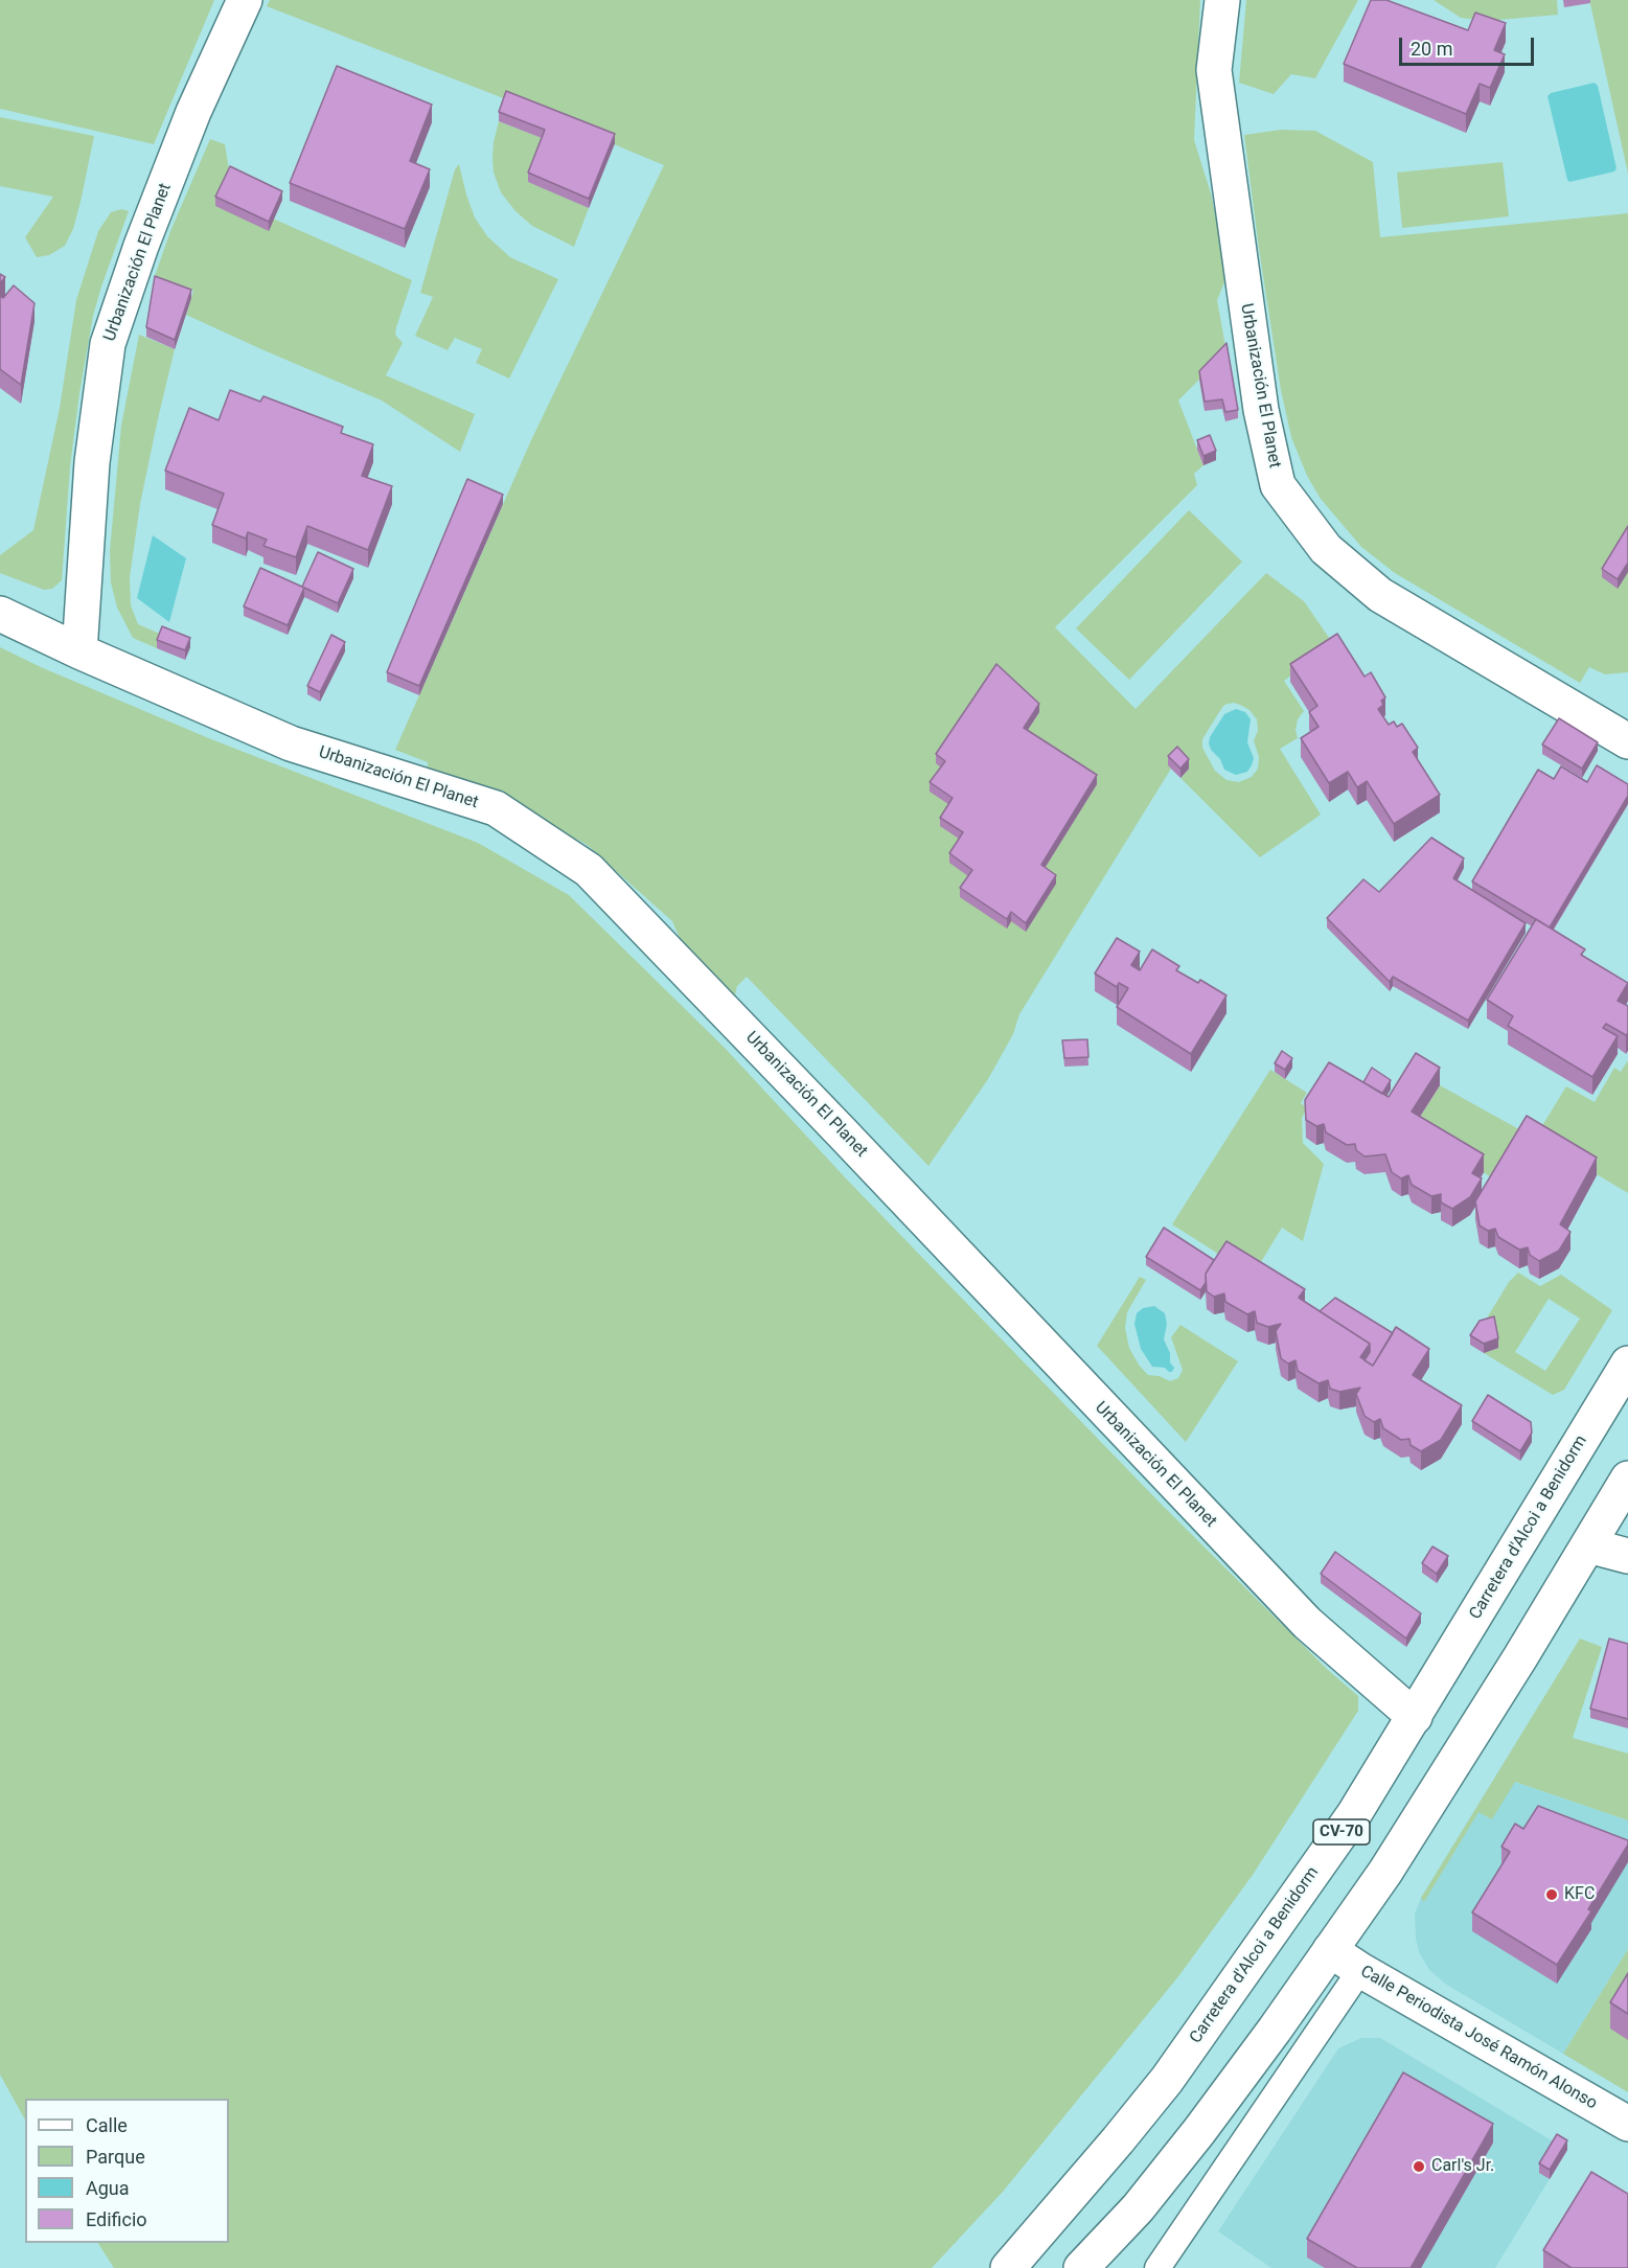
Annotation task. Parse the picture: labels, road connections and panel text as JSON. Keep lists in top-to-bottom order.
{
  "streets": {
    "street": [
      "Urbanización El Planet",
      "Carretera d'Alcoi a Benidorm",
      "CV-70",
      "Calle Periodista José Ramón Alonso"
    ]
  },
  "crossings": [
    ["Urbanización El Planet", "Carretera d'Alcoi a Benidorm"]
  ],
  "places": ["KFC", "Carl's Jr."],
  "legend": [
    "Calle",
    "Parque",
    "Agua",
    "Edificio"
  ],
  "scale_bar": "20 m"
}
